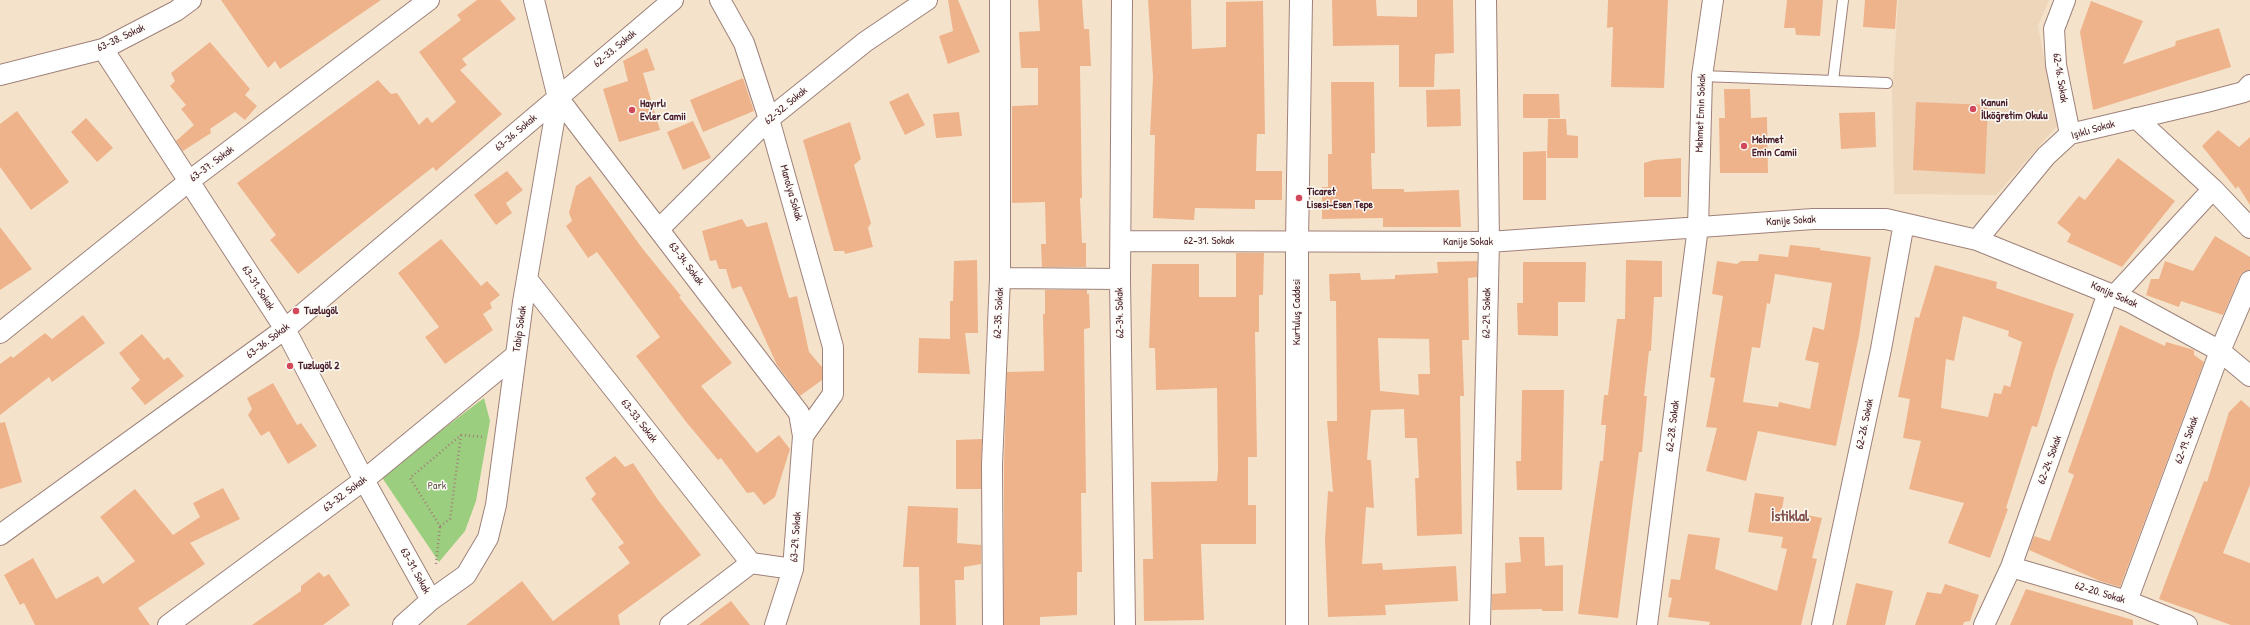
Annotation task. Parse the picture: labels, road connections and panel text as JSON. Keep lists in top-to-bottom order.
{
  "streets": {
    "street": [
      "63-38. Sokak",
      "62-33. Sokak",
      "62-16. Sokak",
      "62-32. Sokak",
      "Mehmet Emin Sokak",
      "Işıklı Sokak",
      "63-36. Sokak",
      "63-37. Sokak",
      "Manolya Sokak",
      "Kanije Sokak",
      "62-31. Sokak",
      "63-34. Sokak",
      "63-31. Sokak",
      "Kurtuluş Caddesi",
      "62-35. Sokak",
      "62-34. Sokak",
      "62-29. Sokak",
      "Tabip Sokak",
      "63-33. Sokak",
      "62-26. Sokak",
      "62-28. Sokak",
      "62-19. Sokak",
      "62-24. Sokak",
      "63-32. Sokak",
      "63-29. Sokak",
      "62-20. Sokak"
    ]
  },
  "crossings": [
    ["63-38. Sokak", "63-31. Sokak"],
    ["62-33. Sokak", "63-36. Sokak"],
    ["62-33. Sokak", "63-34. Sokak"],
    ["62-33. Sokak", "Tabip Sokak"],
    ["62-16. Sokak", "Işıklı Sokak"],
    ["62-32. Sokak", "Manolya Sokak"],
    ["62-32. Sokak", "63-34. Sokak"],
    ["Mehmet Emin Sokak", "Kanije Sokak"],
    ["Mehmet Emin Sokak", "62-28. Sokak"],
    ["Işıklı Sokak", "Kanije Sokak"],
    ["63-36. Sokak", "63-34. Sokak"],
    ["63-36. Sokak", "63-31. Sokak"],
    ["63-36. Sokak", "Tabip Sokak"],
    ["63-37. Sokak", "63-31. Sokak"],
    ["Manolya Sokak", "63-34. Sokak"],
    ["Manolya Sokak", "63-29. Sokak"],
    ["Kanije Sokak", "62-31. Sokak"],
    ["Kanije Sokak", "Kurtuluş Caddesi"],
    ["Kanije Sokak", "62-29. Sokak"],
    ["Kanije Sokak", "62-26. Sokak"],
    ["Kanije Sokak", "62-28. Sokak"],
    ["Kanije Sokak", "62-19. Sokak"],
    ["Kanije Sokak", "62-24. Sokak"],
    ["62-31. Sokak", "Kurtuluş Caddesi"],
    ["62-31. Sokak", "62-34. Sokak"],
    ["63-34. Sokak", "Tabip Sokak"],
    ["63-34. Sokak", "63-29. Sokak"],
    ["63-31. Sokak", "Tabip Sokak"],
    ["63-31. Sokak", "63-32. Sokak"],
    ["Tabip Sokak", "63-33. Sokak"],
    ["Tabip Sokak", "63-32. Sokak"],
    ["63-33. Sokak", "63-29. Sokak"],
    ["62-19. Sokak", "62-20. Sokak"],
    ["62-24. Sokak", "62-20. Sokak"]
  ],
  "districts": ["İstiklal"],
  "parks": ["Park"],
  "places": [
    "Kanuni İlköğretim Okulu",
    "Hayırlı Evler Camii",
    "Mehmet Emin Camii",
    "Ticaret Lisesi-Esen Tepe",
    "Tuzlugöl",
    "Tuzlugöl 2"
  ]
}
